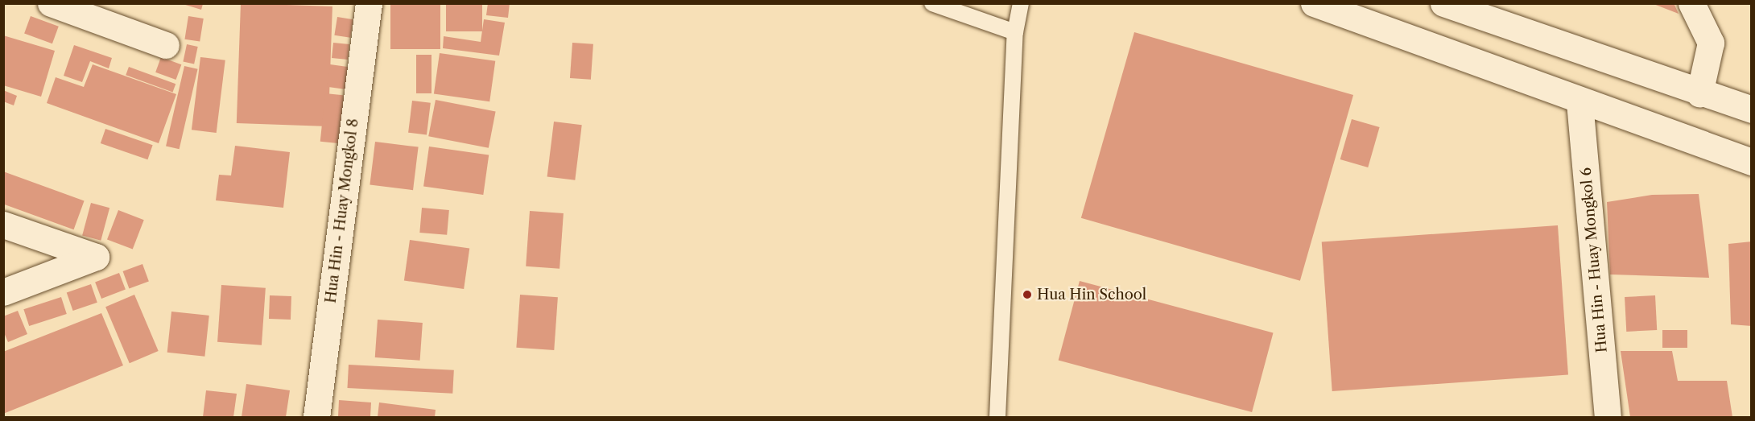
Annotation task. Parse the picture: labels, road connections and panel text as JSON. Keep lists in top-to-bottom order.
{
  "streets": {
    "street": ["Hua Hin - Huay Mongkol 8", "Hua Hin - Huay Mongkol 6"]
  },
  "places": ["Hua Hin School"]
}
